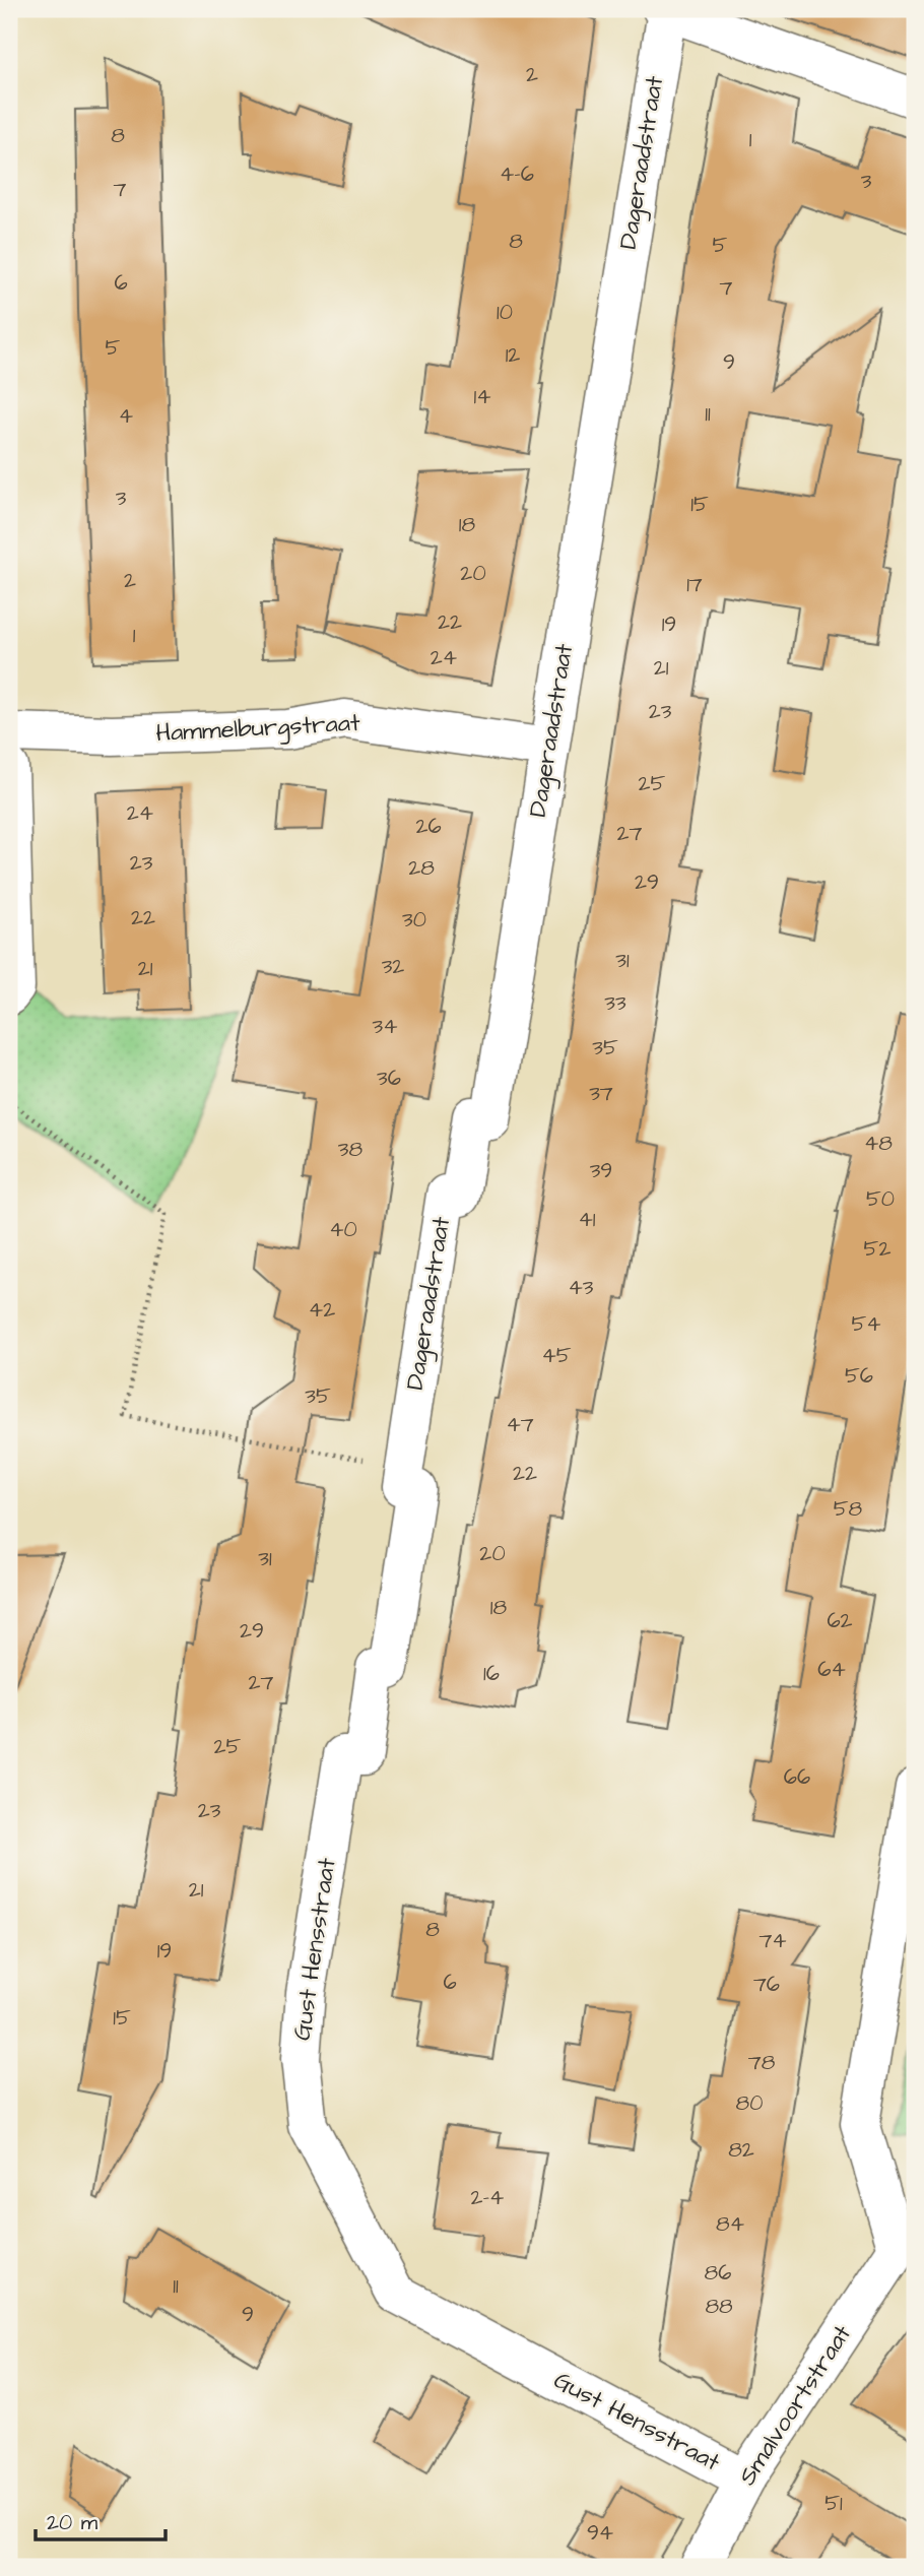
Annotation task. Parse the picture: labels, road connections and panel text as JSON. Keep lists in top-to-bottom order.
{
  "streets": {
    "street": [
      "Dageraadstraat",
      "Hammelburgstraat",
      "Gust Hensstraat",
      "Smalvoortstraat"
    ]
  },
  "crossings": [
    ["Dageraadstraat", "Hammelburgstraat"],
    ["Dageraadstraat", "Gust Hensstraat"],
    ["Gust Hensstraat", "Smalvoortstraat"]
  ],
  "house_numbers": [
    "2",
    "8",
    "1",
    "4-6",
    "3",
    "7",
    "8",
    "5",
    "6",
    "7",
    "10",
    "5",
    "12",
    "9",
    "14",
    "11",
    "4",
    "3",
    "15",
    "18",
    "20",
    "2",
    "17",
    "22",
    "19",
    "1",
    "24",
    "21",
    "23",
    "25",
    "24",
    "26",
    "27",
    "23",
    "28",
    "29",
    "22",
    "30",
    "31",
    "32",
    "21",
    "33",
    "34",
    "35",
    "36",
    "37",
    "48",
    "38",
    "39",
    "50",
    "41",
    "40",
    "52",
    "43",
    "42",
    "54",
    "45",
    "56",
    "35",
    "47",
    "22",
    "58",
    "20",
    "31",
    "18",
    "62",
    "29",
    "64",
    "16",
    "27",
    "25",
    "66",
    "23",
    "21",
    "8",
    "74",
    "19",
    "6",
    "76",
    "15",
    "78",
    "80",
    "82",
    "2-4",
    "84",
    "86",
    "11",
    "88",
    "9",
    "51",
    "94"
  ],
  "scale_bar": "20 m"
}
